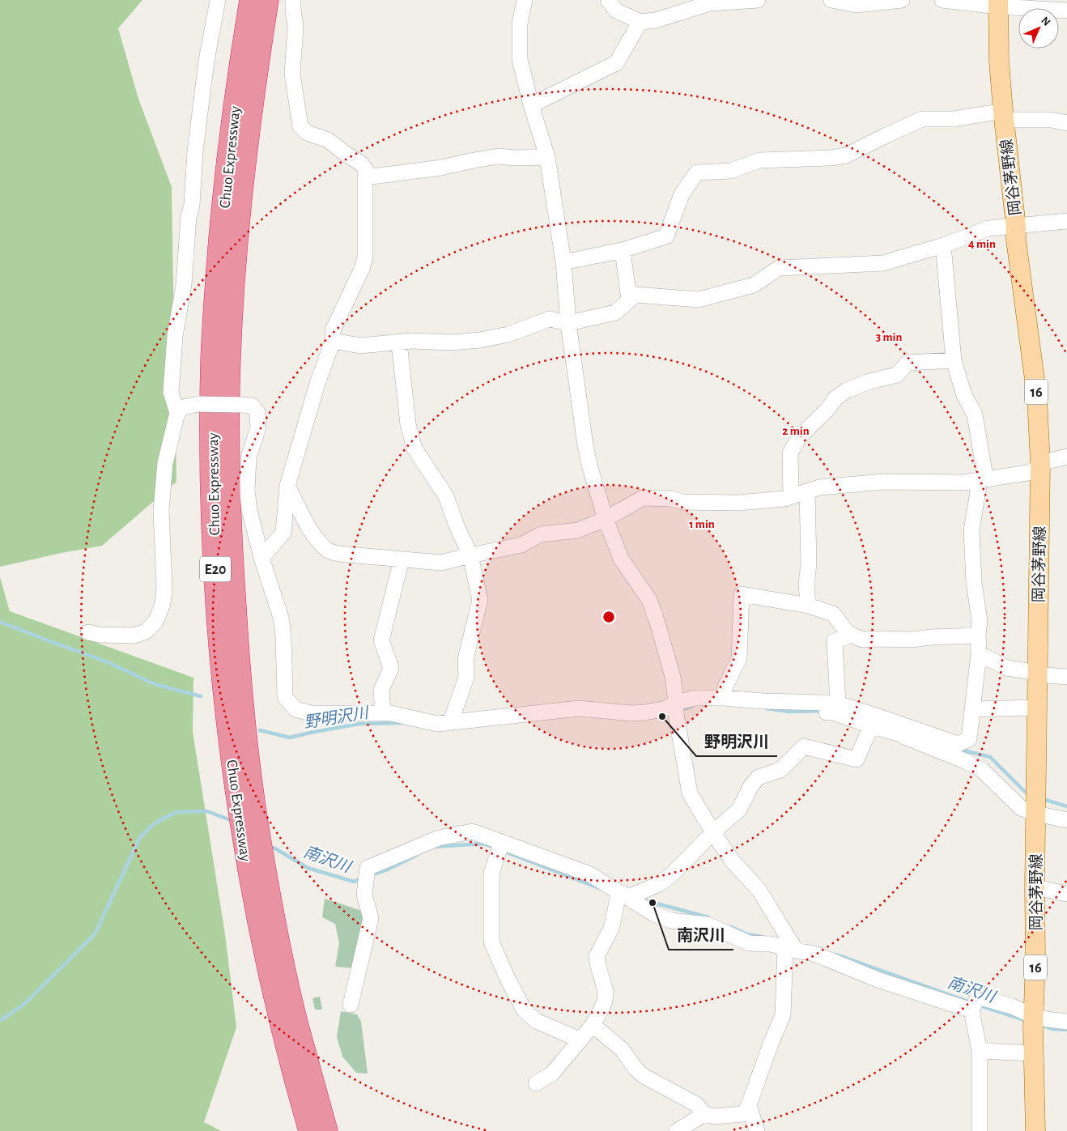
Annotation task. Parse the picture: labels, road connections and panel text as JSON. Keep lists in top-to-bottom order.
{
  "streets": {
    "highway": ["Chuo Expressway", "E20"],
    "main road": ["岡谷茅野線", "16"]
  },
  "water": ["野明沢川", "南沢川"],
  "places": ["野明沢川", "南沢川"],
  "north": "top right",
  "rings": [
    "4 min",
    "3 min",
    "2 min",
    "1 min"
  ]
}
